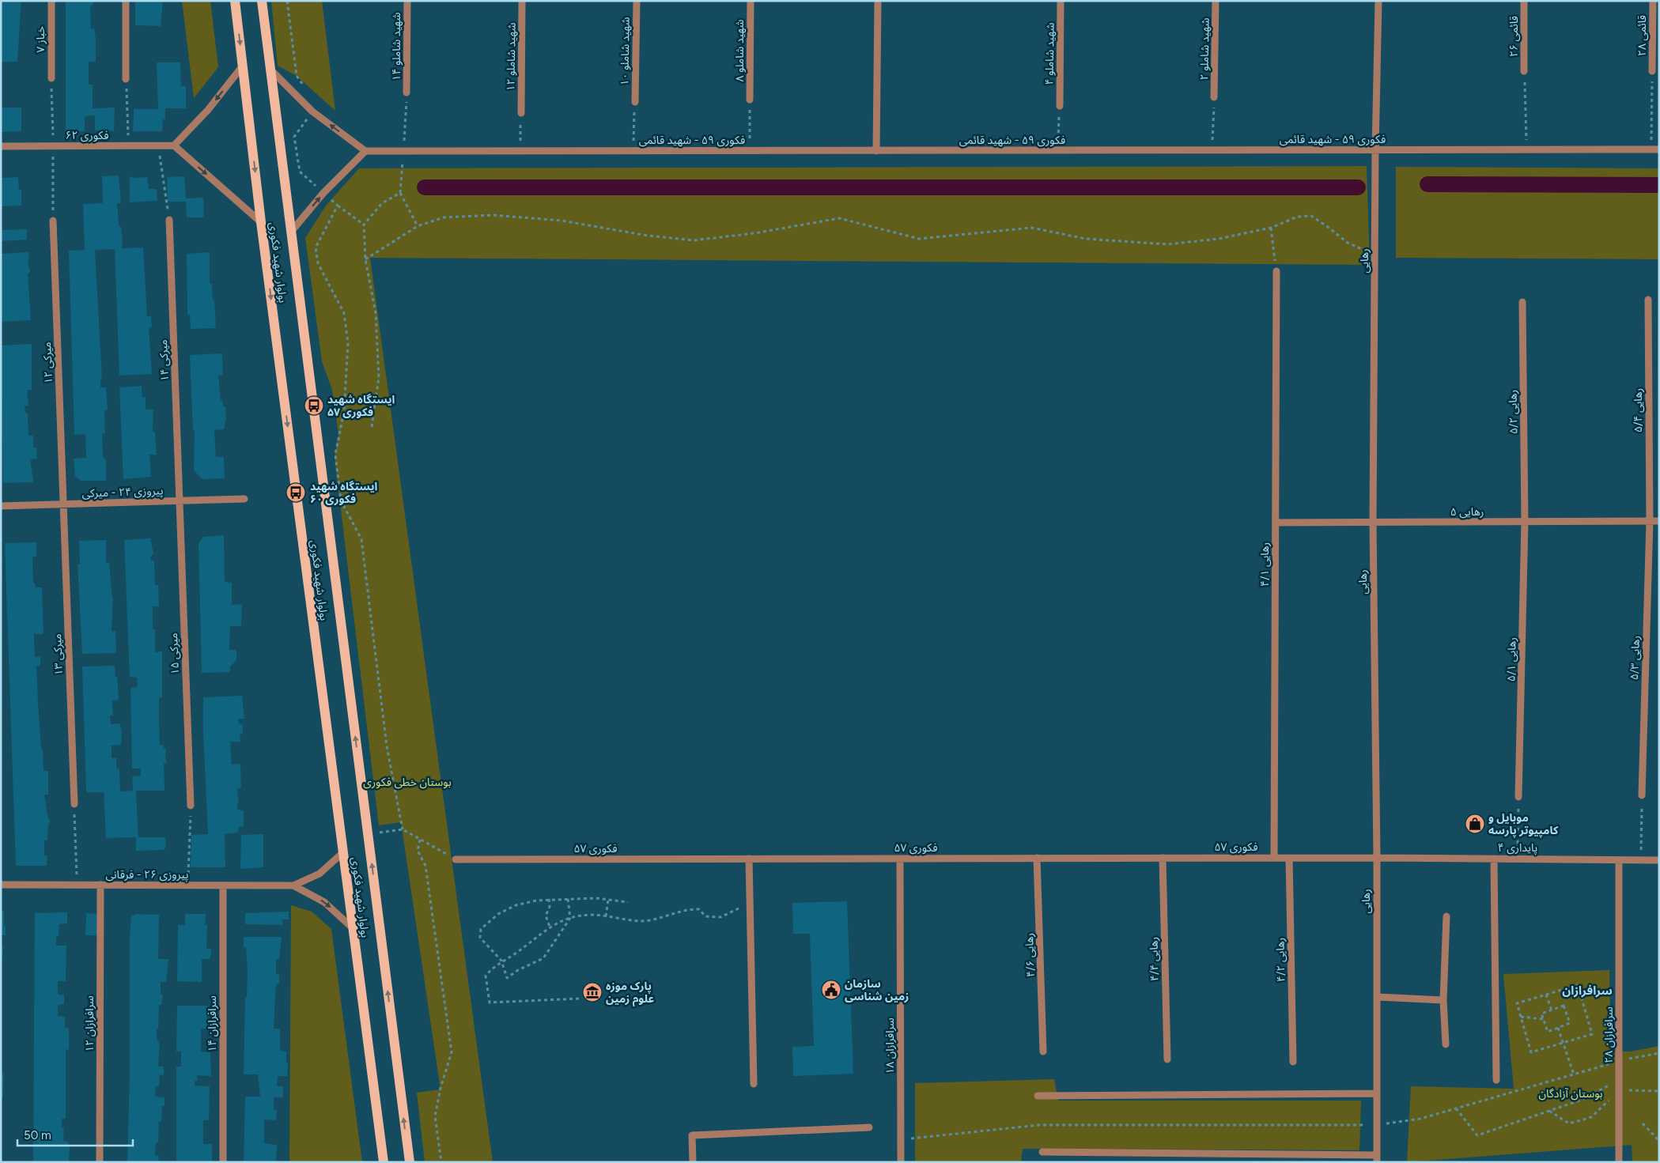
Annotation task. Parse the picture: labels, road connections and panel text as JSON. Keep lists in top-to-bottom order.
{
  "streets": {
    "main road": ["بولوار شهید فکوری"],
    "street": [
      "قائمی ۲۸",
      "قائمی ۲۶",
      "خباز ۷",
      "شهید شاملو ۱۴",
      "شهید شاملو ۲",
      "شهید شاملو ۸",
      "شهید شاملو ۱۰",
      "شهید شاملو ۴",
      "شهید شاملو ۱۲",
      "فکوری ۶۲",
      "فکوری ۵۹ - شهید قائمی",
      "رهایی",
      "میرکی ۱۴",
      "میرکی ۱۲",
      "رهایی ۵/۴",
      "رهایی ۵/۲",
      "پیروزی ۲۴ - میرکی",
      "رهایی ۵",
      "رهایی ۴/۱",
      "میرکی ۱۵",
      "میرکی ۱۳",
      "رهایی ۵/۳",
      "رهایی ۵/۱",
      "فکوری ۵۷",
      "پایداری ۴",
      "پیروزی ۲۶ - فرقانی",
      "رهایی ۴/۶",
      "رهایی ۴/۴",
      "رهایی ۴/۲",
      "سرافرازان ۱۲",
      "سرافرازان ۱۴",
      "سرافرازان ۲۸",
      "سرافرازان ۱۸"
    ]
  },
  "crossings": [
    ["فکوری ۵۹ - شهید قائمی", "رهایی"],
    ["رهایی", "رهایی ۵"],
    ["رهایی", "فکوری ۵۷"],
    ["رهایی", "پایداری ۴"],
    ["میرکی ۱۴", "پیروزی ۲۴ - میرکی"],
    ["میرکی ۱۴", "میرکی ۱۵"],
    ["میرکی ۱۲", "پیروزی ۲۴ - میرکی"],
    ["میرکی ۱۲", "میرکی ۱۳"],
    ["رهایی ۵/۴", "رهایی ۵"],
    ["رهایی ۵/۴", "رهایی ۵/۳"],
    ["رهایی ۵/۲", "رهایی ۵"],
    ["رهایی ۵/۲", "رهایی ۵/۱"],
    ["پیروزی ۲۴ - میرکی", "میرکی ۱۵"],
    ["پیروزی ۲۴ - میرکی", "میرکی ۱۳"],
    ["رهایی ۵", "رهایی ۴/۱"],
    ["رهایی ۵", "رهایی ۵/۳"],
    ["رهایی ۵", "رهایی ۵/۱"],
    ["رهایی ۴/۱", "فکوری ۵۷"],
    ["فکوری ۵۷", "پایداری ۴"],
    ["فکوری ۵۷", "رهایی ۴/۶"],
    ["فکوری ۵۷", "رهایی ۴/۴"],
    ["فکوری ۵۷", "رهایی ۴/۲"],
    ["فکوری ۵۷", "سرافرازان ۱۸"],
    ["پایداری ۴", "سرافرازان ۲۸"],
    ["پیروزی ۲۶ - فرقانی", "سرافرازان ۱۲"],
    ["پیروزی ۲۶ - فرقانی", "سرافرازان ۱۴"]
  ],
  "districts": ["سرافرازان"],
  "parks": ["بوستان خطی فکوری", "بوستان آزادگان"],
  "places": {
    "bus stop": ["ایستگاه شهید فکوری ۵۷", "ایستگاه شهید فکوری ۶۰"],
    "shop": ["موبایل و کامپیوتر پارسه"],
    "public building": ["سازمان زمین شناسی"],
    "museum": ["پارک موزه علوم زمین"]
  },
  "scale_bar": "50 m"
}
